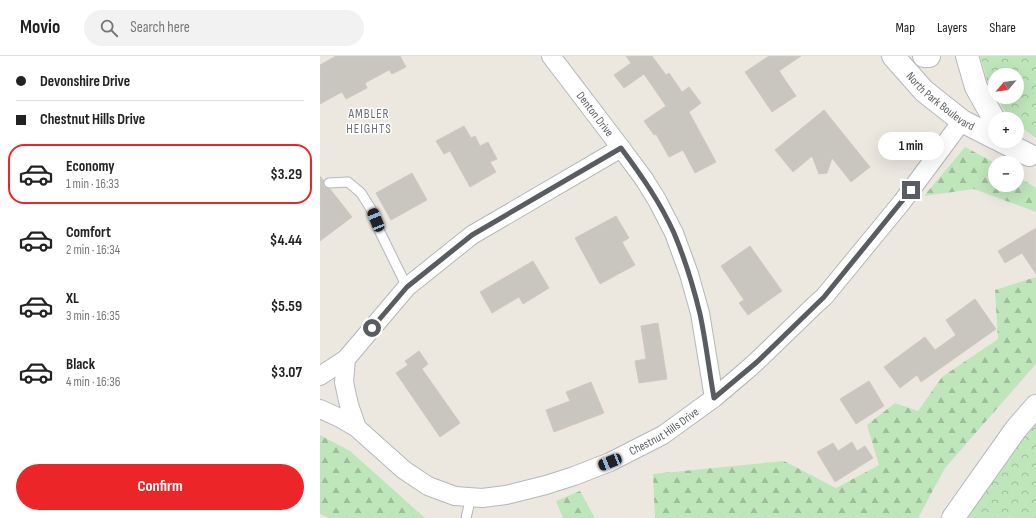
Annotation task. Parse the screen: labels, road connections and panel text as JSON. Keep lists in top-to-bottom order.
{
  "streets": {
    "main road": ["North Park Boulevard"],
    "street": ["Denton Drive", "Chestnut Hills Drive"]
  },
  "crossings": [
    ["North Park Boulevard", "Chestnut Hills Drive"],
    ["Denton Drive", "Chestnut Hills Drive"]
  ],
  "districts": ["AMBLER HEIGHTS"],
  "north": "bottom left",
  "page": {
    "header": "Movio",
    "search": "Search here",
    "nav": ["Map", "Layers", "Share"],
    "banner": ["Devonshire Drive", "Chestnut Hills Drive"],
    "map_buttons": ["+", "−"],
    "bubble": "1 min",
    "list": [
      {
        "name": "Economy",
        "note": "1 min · 16:33",
        "value": "$3.29"
      },
      {
        "name": "Comfort",
        "note": "2 min · 16:34",
        "value": "$4.44"
      },
      {
        "name": "XL",
        "note": "3 min · 16:35",
        "value": "$5.59"
      },
      {
        "name": "Black",
        "note": "4 min · 16:36",
        "value": "$3.07"
      }
    ],
    "buttons": "Confirm"
  }
}
